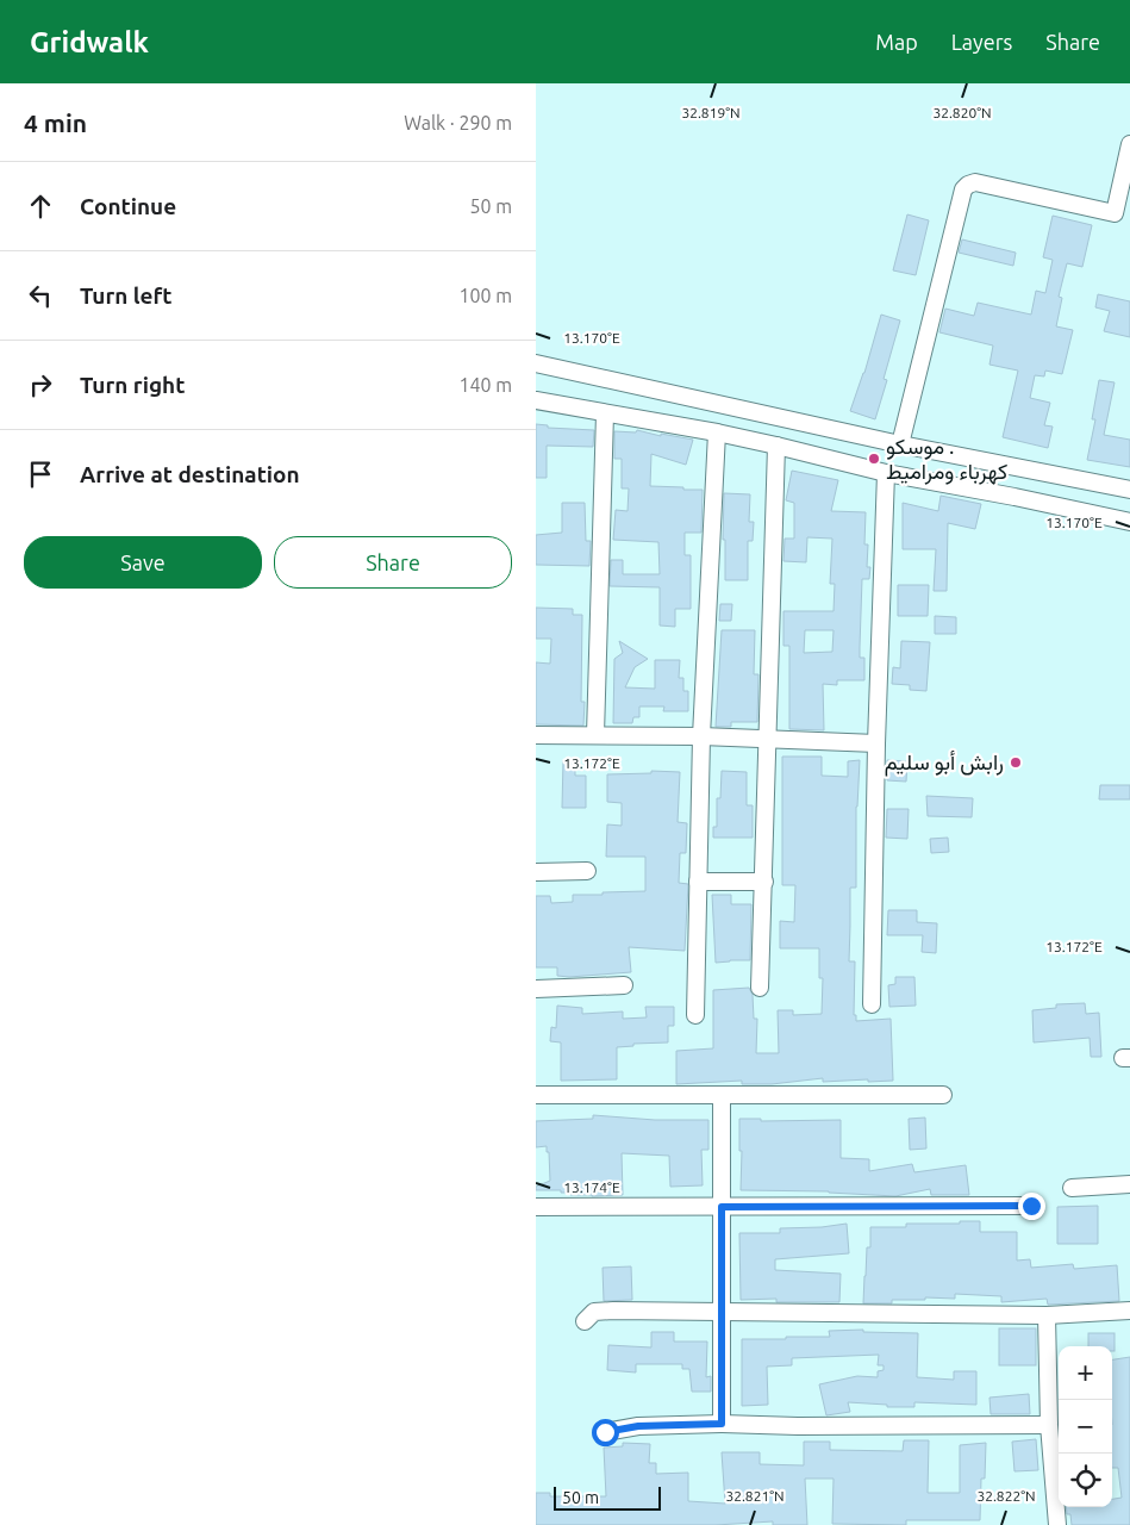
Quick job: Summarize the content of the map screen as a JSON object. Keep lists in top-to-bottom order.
{
  "places": ["موسكو . كهرباء ومراميط", "رابش أبو سليم"],
  "scale_bar": "50 m",
  "page": {
    "header": "Gridwalk",
    "nav": ["Map", "Layers", "Share"],
    "heading": ["4 min", "Walk · 290 m"],
    "list": [
      ["Continue", "50 m"],
      ["Turn left", "100 m"],
      ["Turn right", "140 m"],
      "Arrive at destination"
    ],
    "buttons": ["Save", "Share"],
    "map_buttons": ["+", "−"],
    "scale": "50 m"
  },
  "coordinates": [
    "32.819°N",
    "32.820°N",
    "13.170°E",
    "13.172°E",
    "13.174°E",
    "32.822°N",
    "32.821°N"
  ]
}
